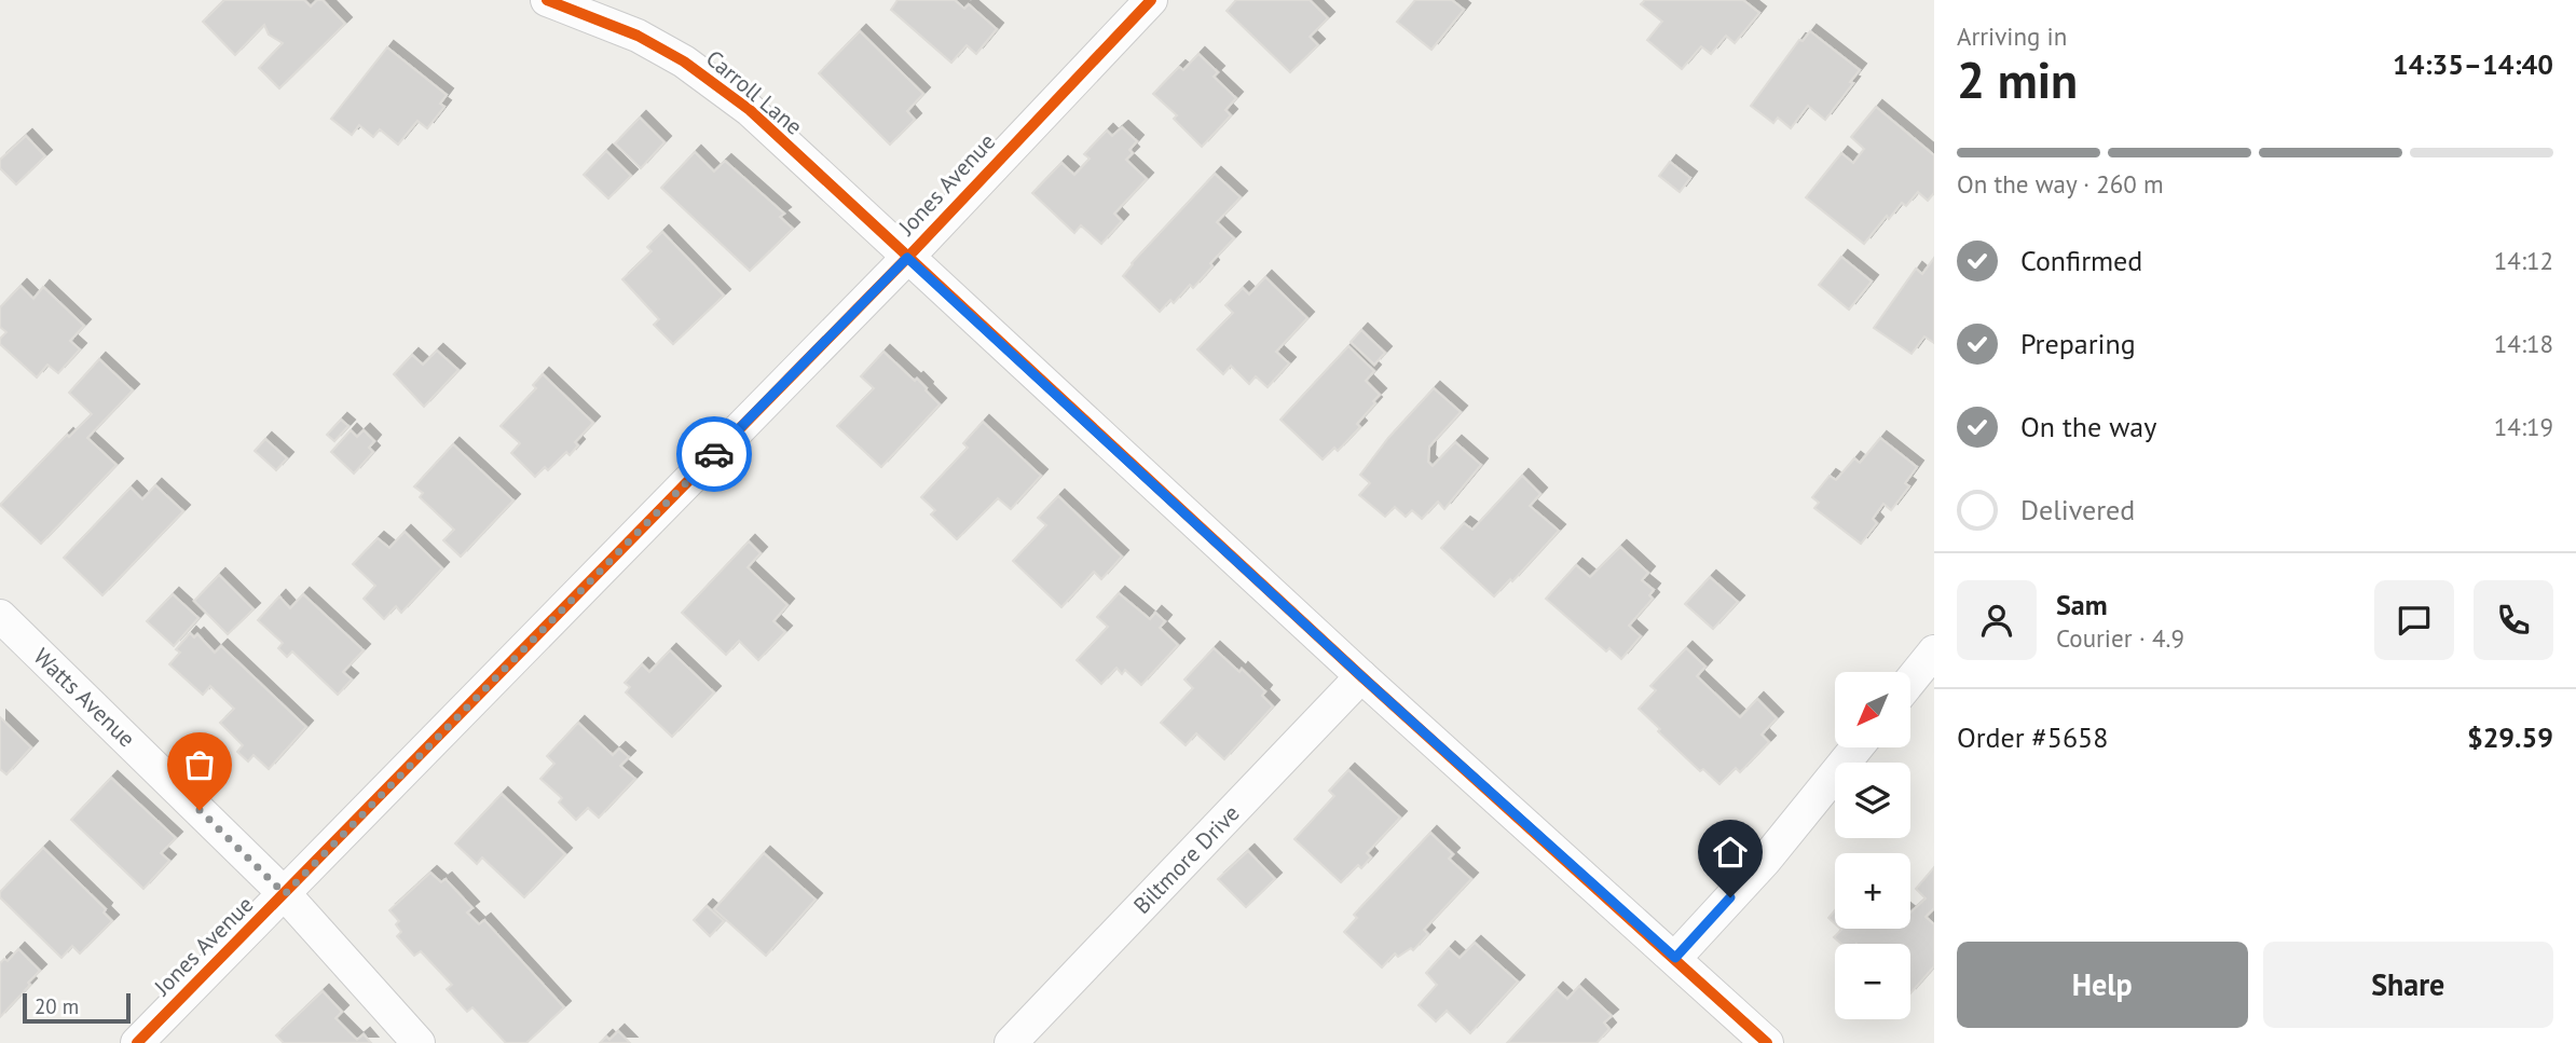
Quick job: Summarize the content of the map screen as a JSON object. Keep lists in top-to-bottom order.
{
  "streets": {
    "street": [
      "Carroll Lane",
      "Jones Avenue",
      "Watts Avenue",
      "Biltmore Drive"
    ]
  },
  "crossings": [
    ["Carroll Lane", "Jones Avenue"],
    ["Carroll Lane", "Biltmore Drive"],
    ["Jones Avenue", "Watts Avenue"]
  ],
  "scale_bar": "20 m",
  "north": "bottom left",
  "page": {
    "heading": ["2 min", "Arriving in", "14:35–14:40"],
    "panel": [
      "Sam",
      "Courier · 4.9",
      "Order #5658",
      "$29.59"
    ],
    "bar": "On the way · 260 m",
    "list": [
      ["Confirmed", "14:12"],
      ["Preparing", "14:18"],
      ["On the way", "14:19"],
      "Delivered"
    ],
    "map_buttons": ["+", "−"],
    "buttons": ["Help", "Share"],
    "scale": "20 m"
  }
}
